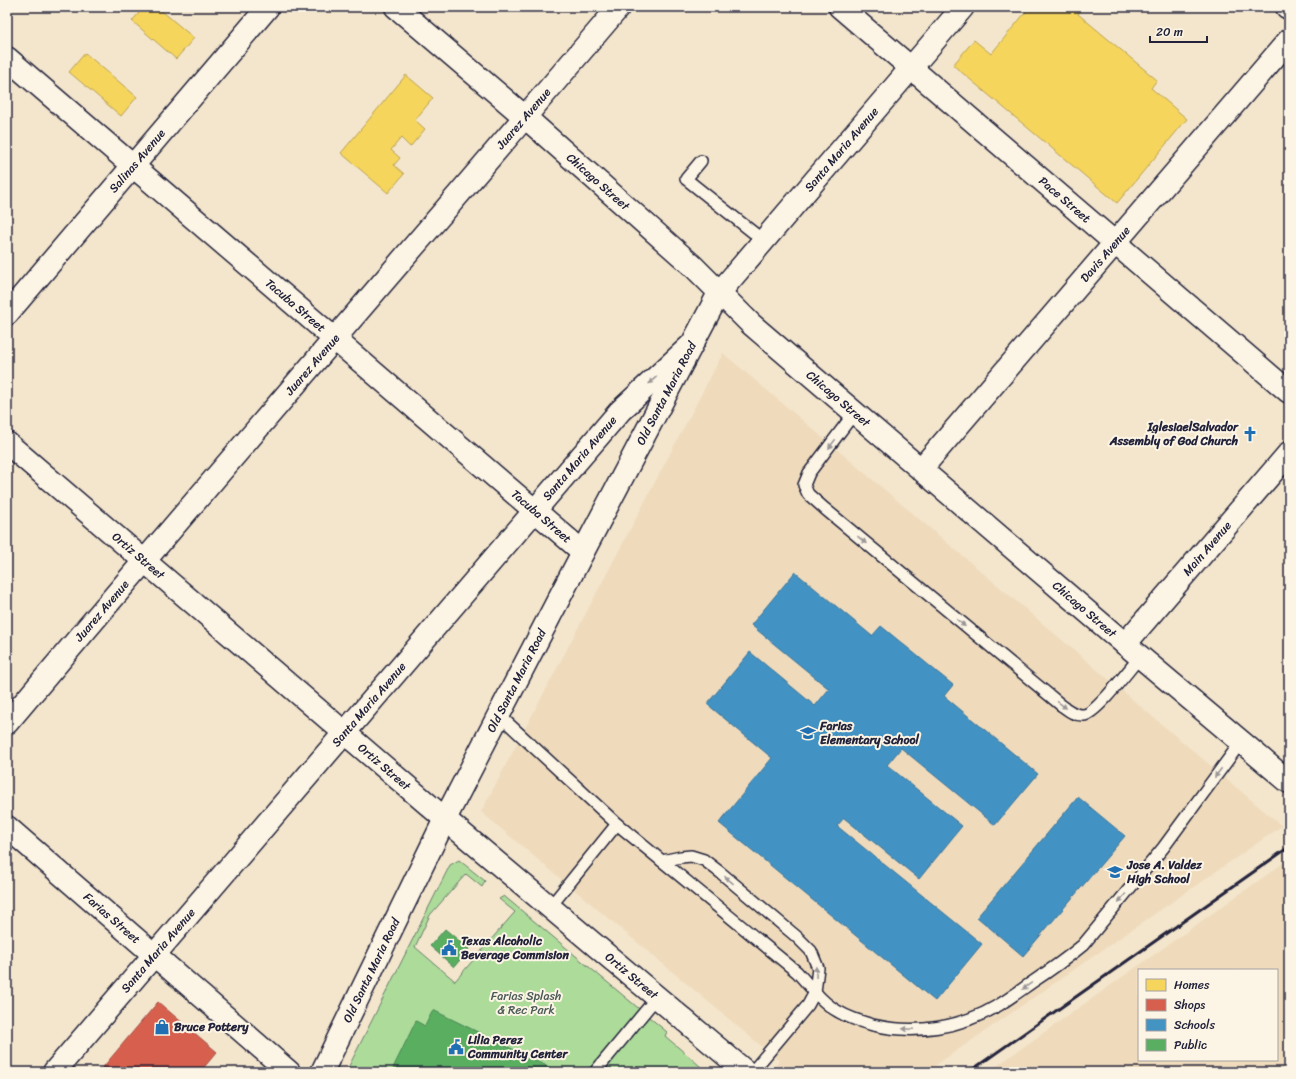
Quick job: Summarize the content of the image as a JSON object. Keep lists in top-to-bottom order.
{
  "streets": {
    "street": [
      "Juarez Avenue",
      "Santa Maria Avenue",
      "Salinas Avenue",
      "Chicago Street",
      "Pace Street",
      "Davis Avenue",
      "Tacuba Street",
      "Old Santa Maria Road",
      "Main Avenue",
      "Ortiz Street",
      "Farias Street"
    ]
  },
  "crossings": [
    ["Juarez Avenue", "Chicago Street"],
    ["Juarez Avenue", "Tacuba Street"],
    ["Juarez Avenue", "Ortiz Street"],
    ["Santa Maria Avenue", "Chicago Street"],
    ["Santa Maria Avenue", "Pace Street"],
    ["Santa Maria Avenue", "Tacuba Street"],
    ["Santa Maria Avenue", "Old Santa Maria Road"],
    ["Santa Maria Avenue", "Ortiz Street"],
    ["Santa Maria Avenue", "Farias Street"],
    ["Salinas Avenue", "Tacuba Street"],
    ["Chicago Street", "Davis Avenue"],
    ["Chicago Street", "Old Santa Maria Road"],
    ["Chicago Street", "Main Avenue"],
    ["Pace Street", "Davis Avenue"],
    ["Tacuba Street", "Old Santa Maria Road"],
    ["Old Santa Maria Road", "Ortiz Street"]
  ],
  "parks": ["Farias Splash & Rec Park"],
  "places": {
    "church": ["IglesiaelSalvador Assembly of God Church"],
    "school or university": ["Farias Elementary School", "Jose A. Valdez High School"],
    "public building": ["Texas Alcoholic Beverage Commision", "Lilia Perez Community Center"],
    "shop": ["Bruce Pottery"]
  },
  "legend": [
    "Homes",
    "Shops",
    "Schools",
    "Public"
  ],
  "scale_bar": "20 m"
}
